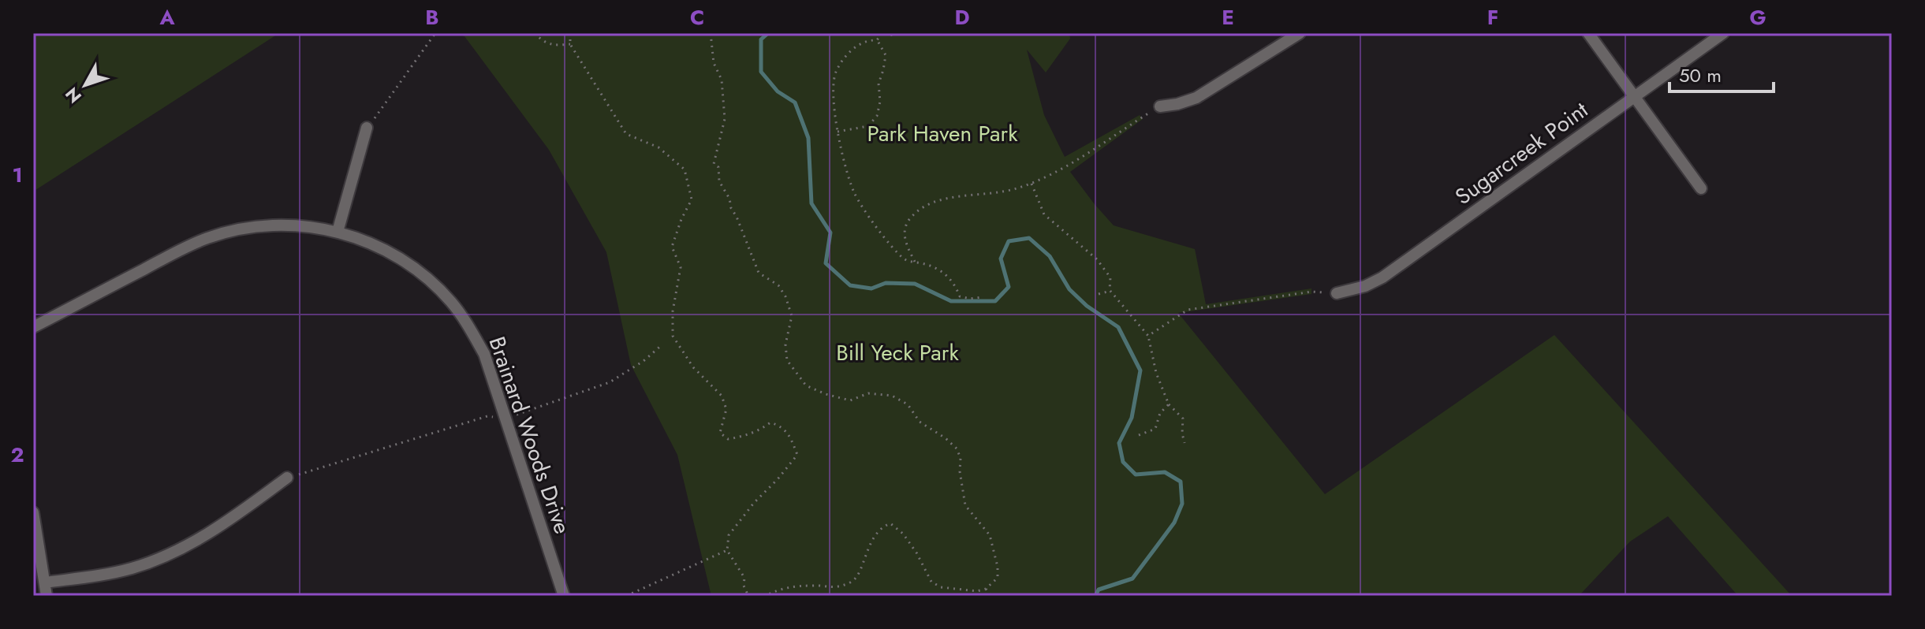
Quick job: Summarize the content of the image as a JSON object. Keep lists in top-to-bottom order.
{
  "streets": {
    "street": ["Sugarcreek Point", "Brainard Woods Drive"]
  },
  "parks": ["Park Haven Park", "Bill Yeck Park"],
  "scale_bar": "50 m",
  "north": "bottom left",
  "grid": {
    "columns": [
      "A",
      "B",
      "C",
      "D",
      "E",
      "F",
      "G"
    ],
    "rows": ["1", "2"]
  }
}
